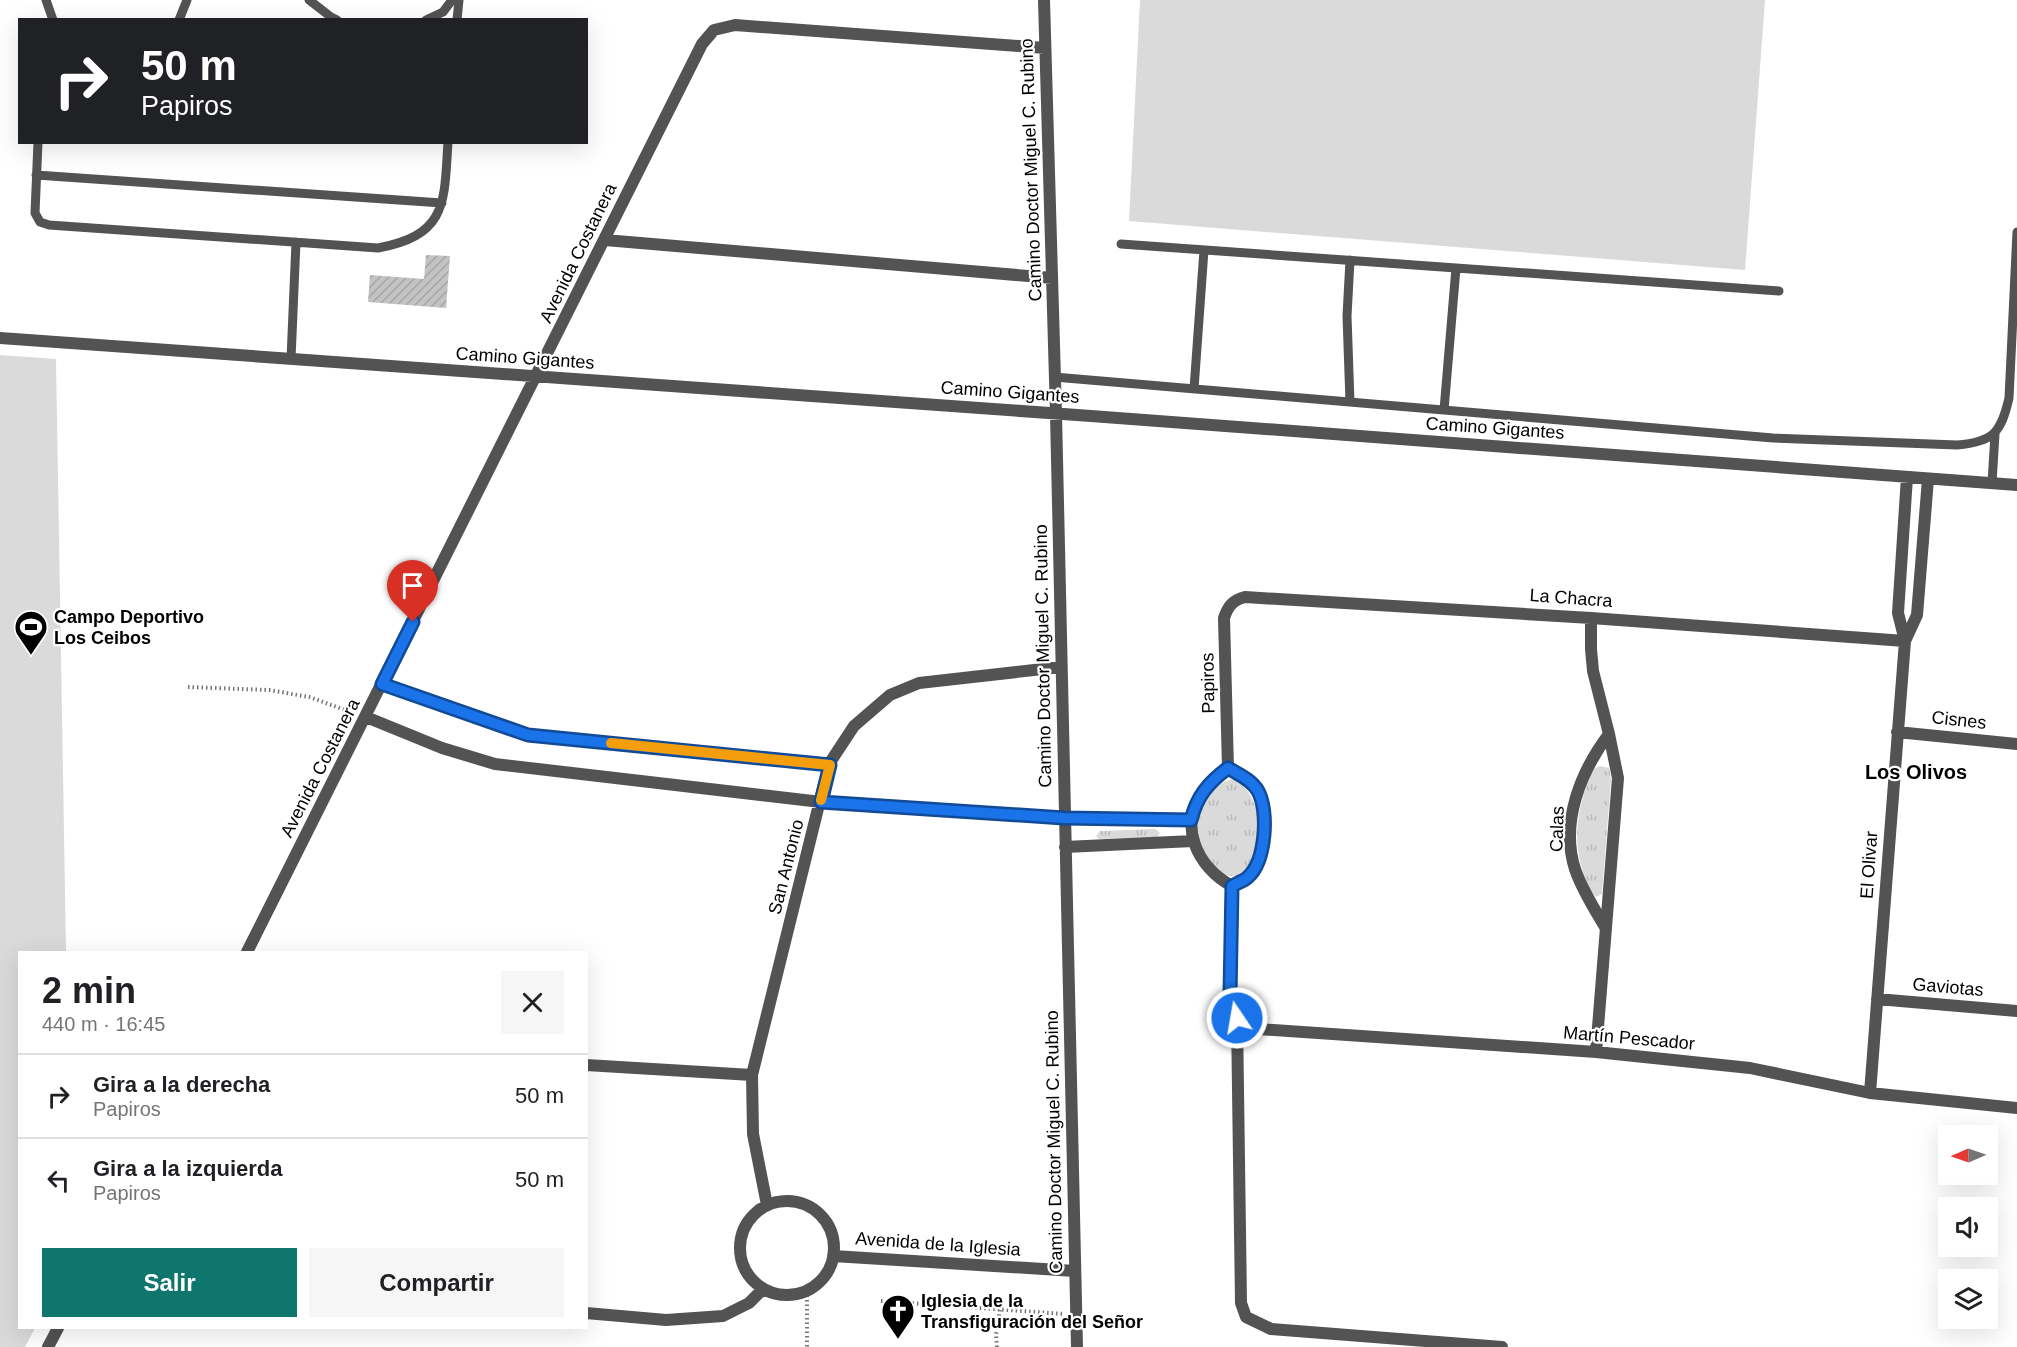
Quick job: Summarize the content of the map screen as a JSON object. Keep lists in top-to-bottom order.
{
  "streets": {
    "street": [
      "Camino Doctor Miguel C. Rubino",
      "Avenida Costanera",
      "Camino Gigantes",
      "La Chacra",
      "Papiros",
      "Cisnes",
      "Calas",
      "El Olivar",
      "San Antonio",
      "Gaviotas",
      "Martín Pescador",
      "Avenida de la Iglesia"
    ]
  },
  "crossings": [
    ["Camino Doctor Miguel C. Rubino", "Avenida Costanera"],
    ["Camino Doctor Miguel C. Rubino", "Camino Gigantes"],
    ["Camino Doctor Miguel C. Rubino", "San Antonio"],
    ["Camino Doctor Miguel C. Rubino", "Avenida de la Iglesia"],
    ["Avenida Costanera", "Camino Gigantes"],
    ["Camino Gigantes", "El Olivar"],
    ["La Chacra", "Papiros"],
    ["La Chacra", "El Olivar"],
    ["Cisnes", "El Olivar"],
    ["El Olivar", "Gaviotas"],
    ["El Olivar", "Martín Pescador"],
    ["San Antonio", "Avenida de la Iglesia"]
  ],
  "districts": ["Los Olivos"],
  "places": {
    "sports": ["Campo Deportivo Los Ceibos"],
    "church": ["Iglesia de la Transfiguración del Señor"]
  },
  "north": "left",
  "page": {
    "turn": ["50 m", "Papiros"],
    "heading": ["2 min", "440 m · 16:45"],
    "list": [
      {
        "name": "Gira a la derecha",
        "note": "Papiros",
        "value": "50 m"
      },
      {
        "name": "Gira a la izquierda",
        "note": "Papiros",
        "value": "50 m"
      }
    ],
    "buttons": ["Salir", "Compartir"]
  }
}
